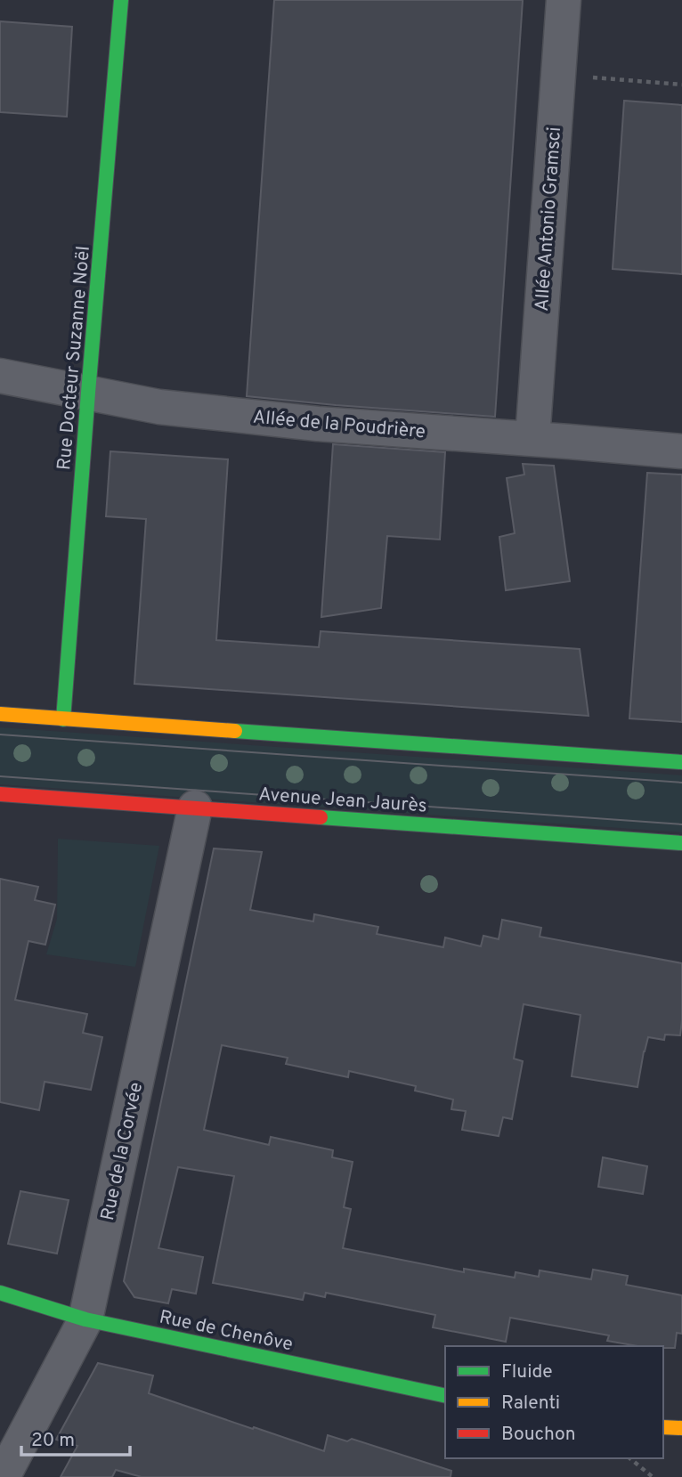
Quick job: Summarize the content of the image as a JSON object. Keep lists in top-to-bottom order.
{
  "streets": {
    "main road": ["Rue Docteur Suzanne Noël", "Avenue Jean Jaurès", "Rue de Chenôve"],
    "street": ["Allée Antonio Gramsci", "Allée de la Poudrière", "Rue de la Corvée"]
  },
  "crossings": [
    ["Allée Antonio Gramsci", "Allée de la Poudrière"],
    ["Rue Docteur Suzanne Noël", "Allée de la Poudrière"],
    ["Avenue Jean Jaurès", "Rue de la Corvée"],
    ["Rue de la Corvée", "Rue de Chenôve"]
  ],
  "legend": ["Fluide", "Ralenti", "Bouchon"],
  "scale_bar": "20 m"
}
